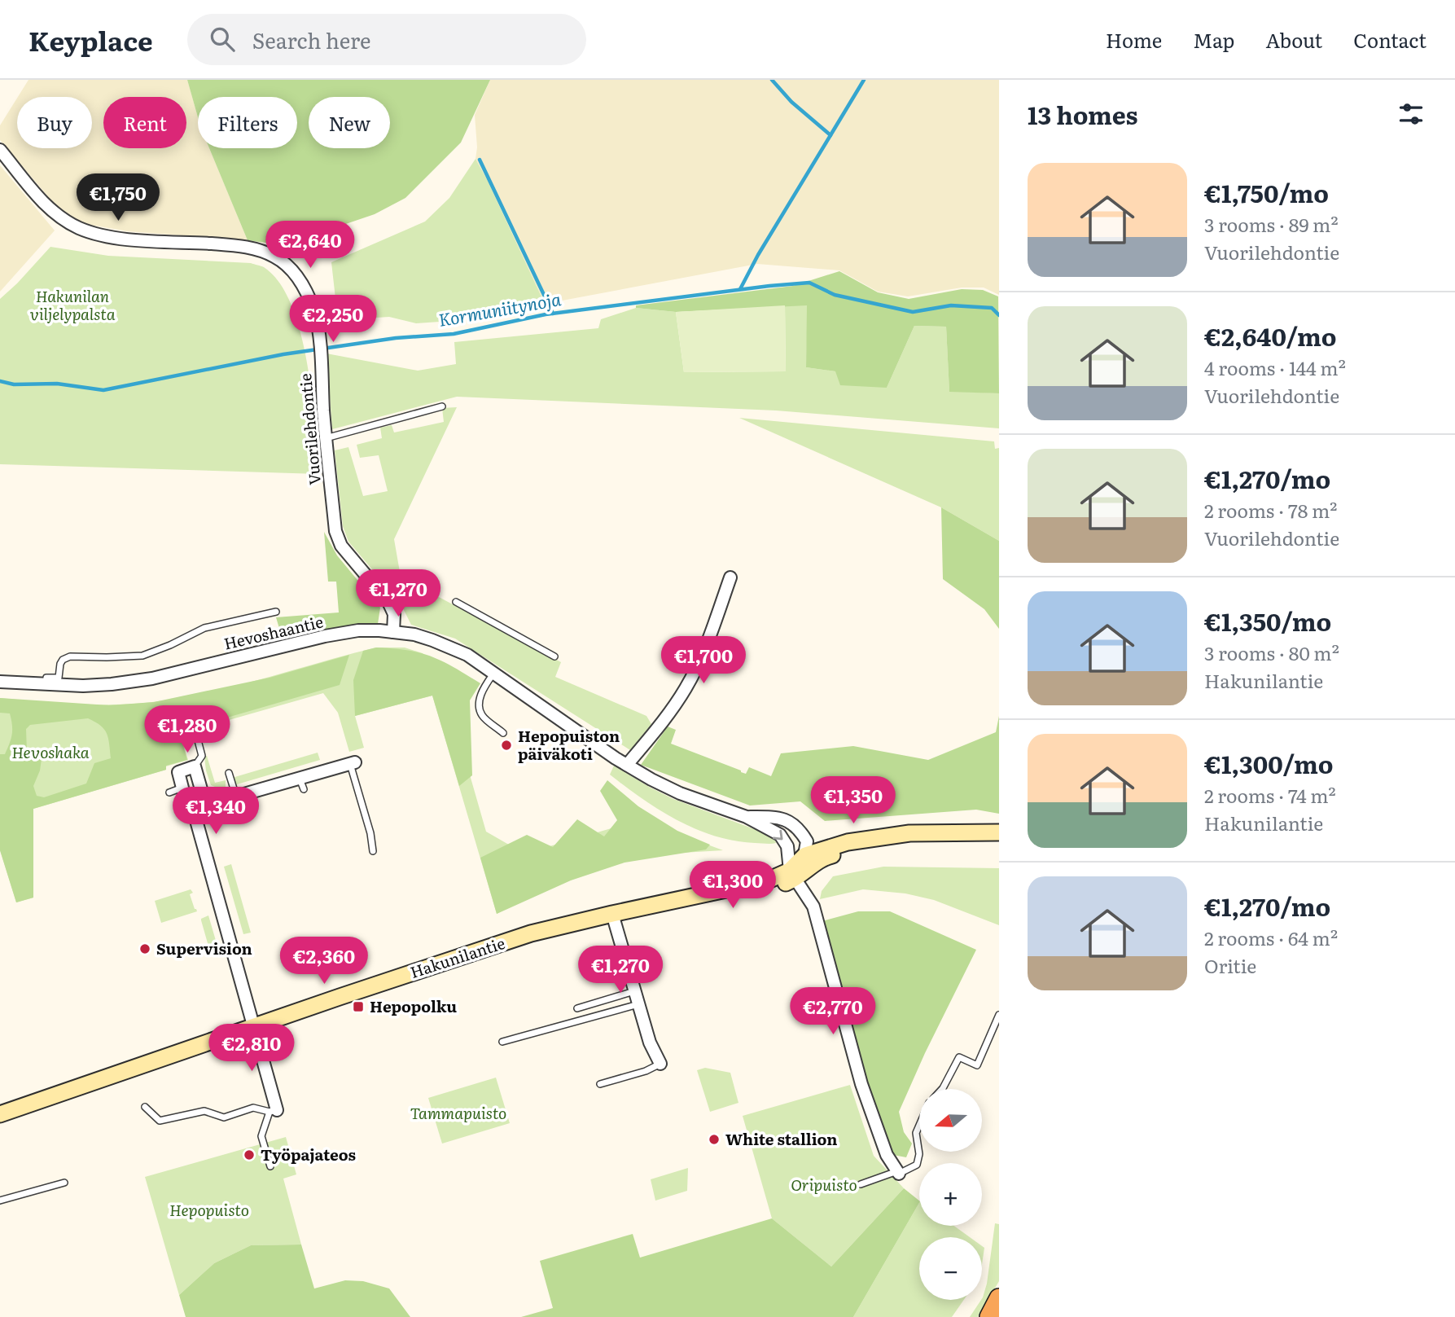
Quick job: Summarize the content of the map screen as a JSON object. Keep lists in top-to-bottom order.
{
  "streets": {
    "main road": ["Hakunilantie"],
    "street": ["Vuorilehdontie", "Hevoshaantie"]
  },
  "crossings": [
    ["Vuorilehdontie", "Hevoshaantie"],
    ["Hevoshaantie", "Hakunilantie"]
  ],
  "water": ["Kormuniitynoja"],
  "parks": [
    "Hakunilan viljelypalsta",
    "Hevoshaka",
    "Tammapuisto",
    "Oripuisto",
    "Hepopuisto"
  ],
  "places": {
    "other": [
      "Hepopuiston päiväkoti",
      "Supervision",
      "White stallion",
      "Työpajateos"
    ],
    "transit": ["Hepopolku"]
  },
  "north": "left",
  "page": {
    "header": "Keyplace",
    "search": "Search here",
    "nav": [
      "Home",
      "Map",
      "About",
      "Contact"
    ],
    "heading": "13 homes",
    "chip": [
      "Buy",
      "Rent",
      "Filters",
      "New"
    ],
    "list": [
      {
        "name": "€1,750/mo",
        "note": "3 rooms · 89 m² · Vuorilehdontie"
      },
      {
        "name": "€2,640/mo",
        "note": "4 rooms · 144 m² · Vuorilehdontie"
      },
      {
        "name": "€1,270/mo",
        "note": "2 rooms · 78 m² · Vuorilehdontie"
      },
      {
        "name": "€1,350/mo",
        "note": "3 rooms · 80 m² · Hakunilantie"
      },
      {
        "name": "€1,300/mo",
        "note": "2 rooms · 74 m² · Hakunilantie"
      },
      {
        "name": "€1,270/mo",
        "note": "2 rooms · 64 m² · Oritie"
      }
    ],
    "price": [
      "€1,750",
      "€2,640",
      "€2,250",
      "€1,270",
      "€1,700",
      "€1,280",
      "€1,350",
      "€1,340",
      "€1,300",
      "€2,360",
      "€1,270",
      "€2,770",
      "€2,810"
    ],
    "map_buttons": ["+", "−"]
  }
}
